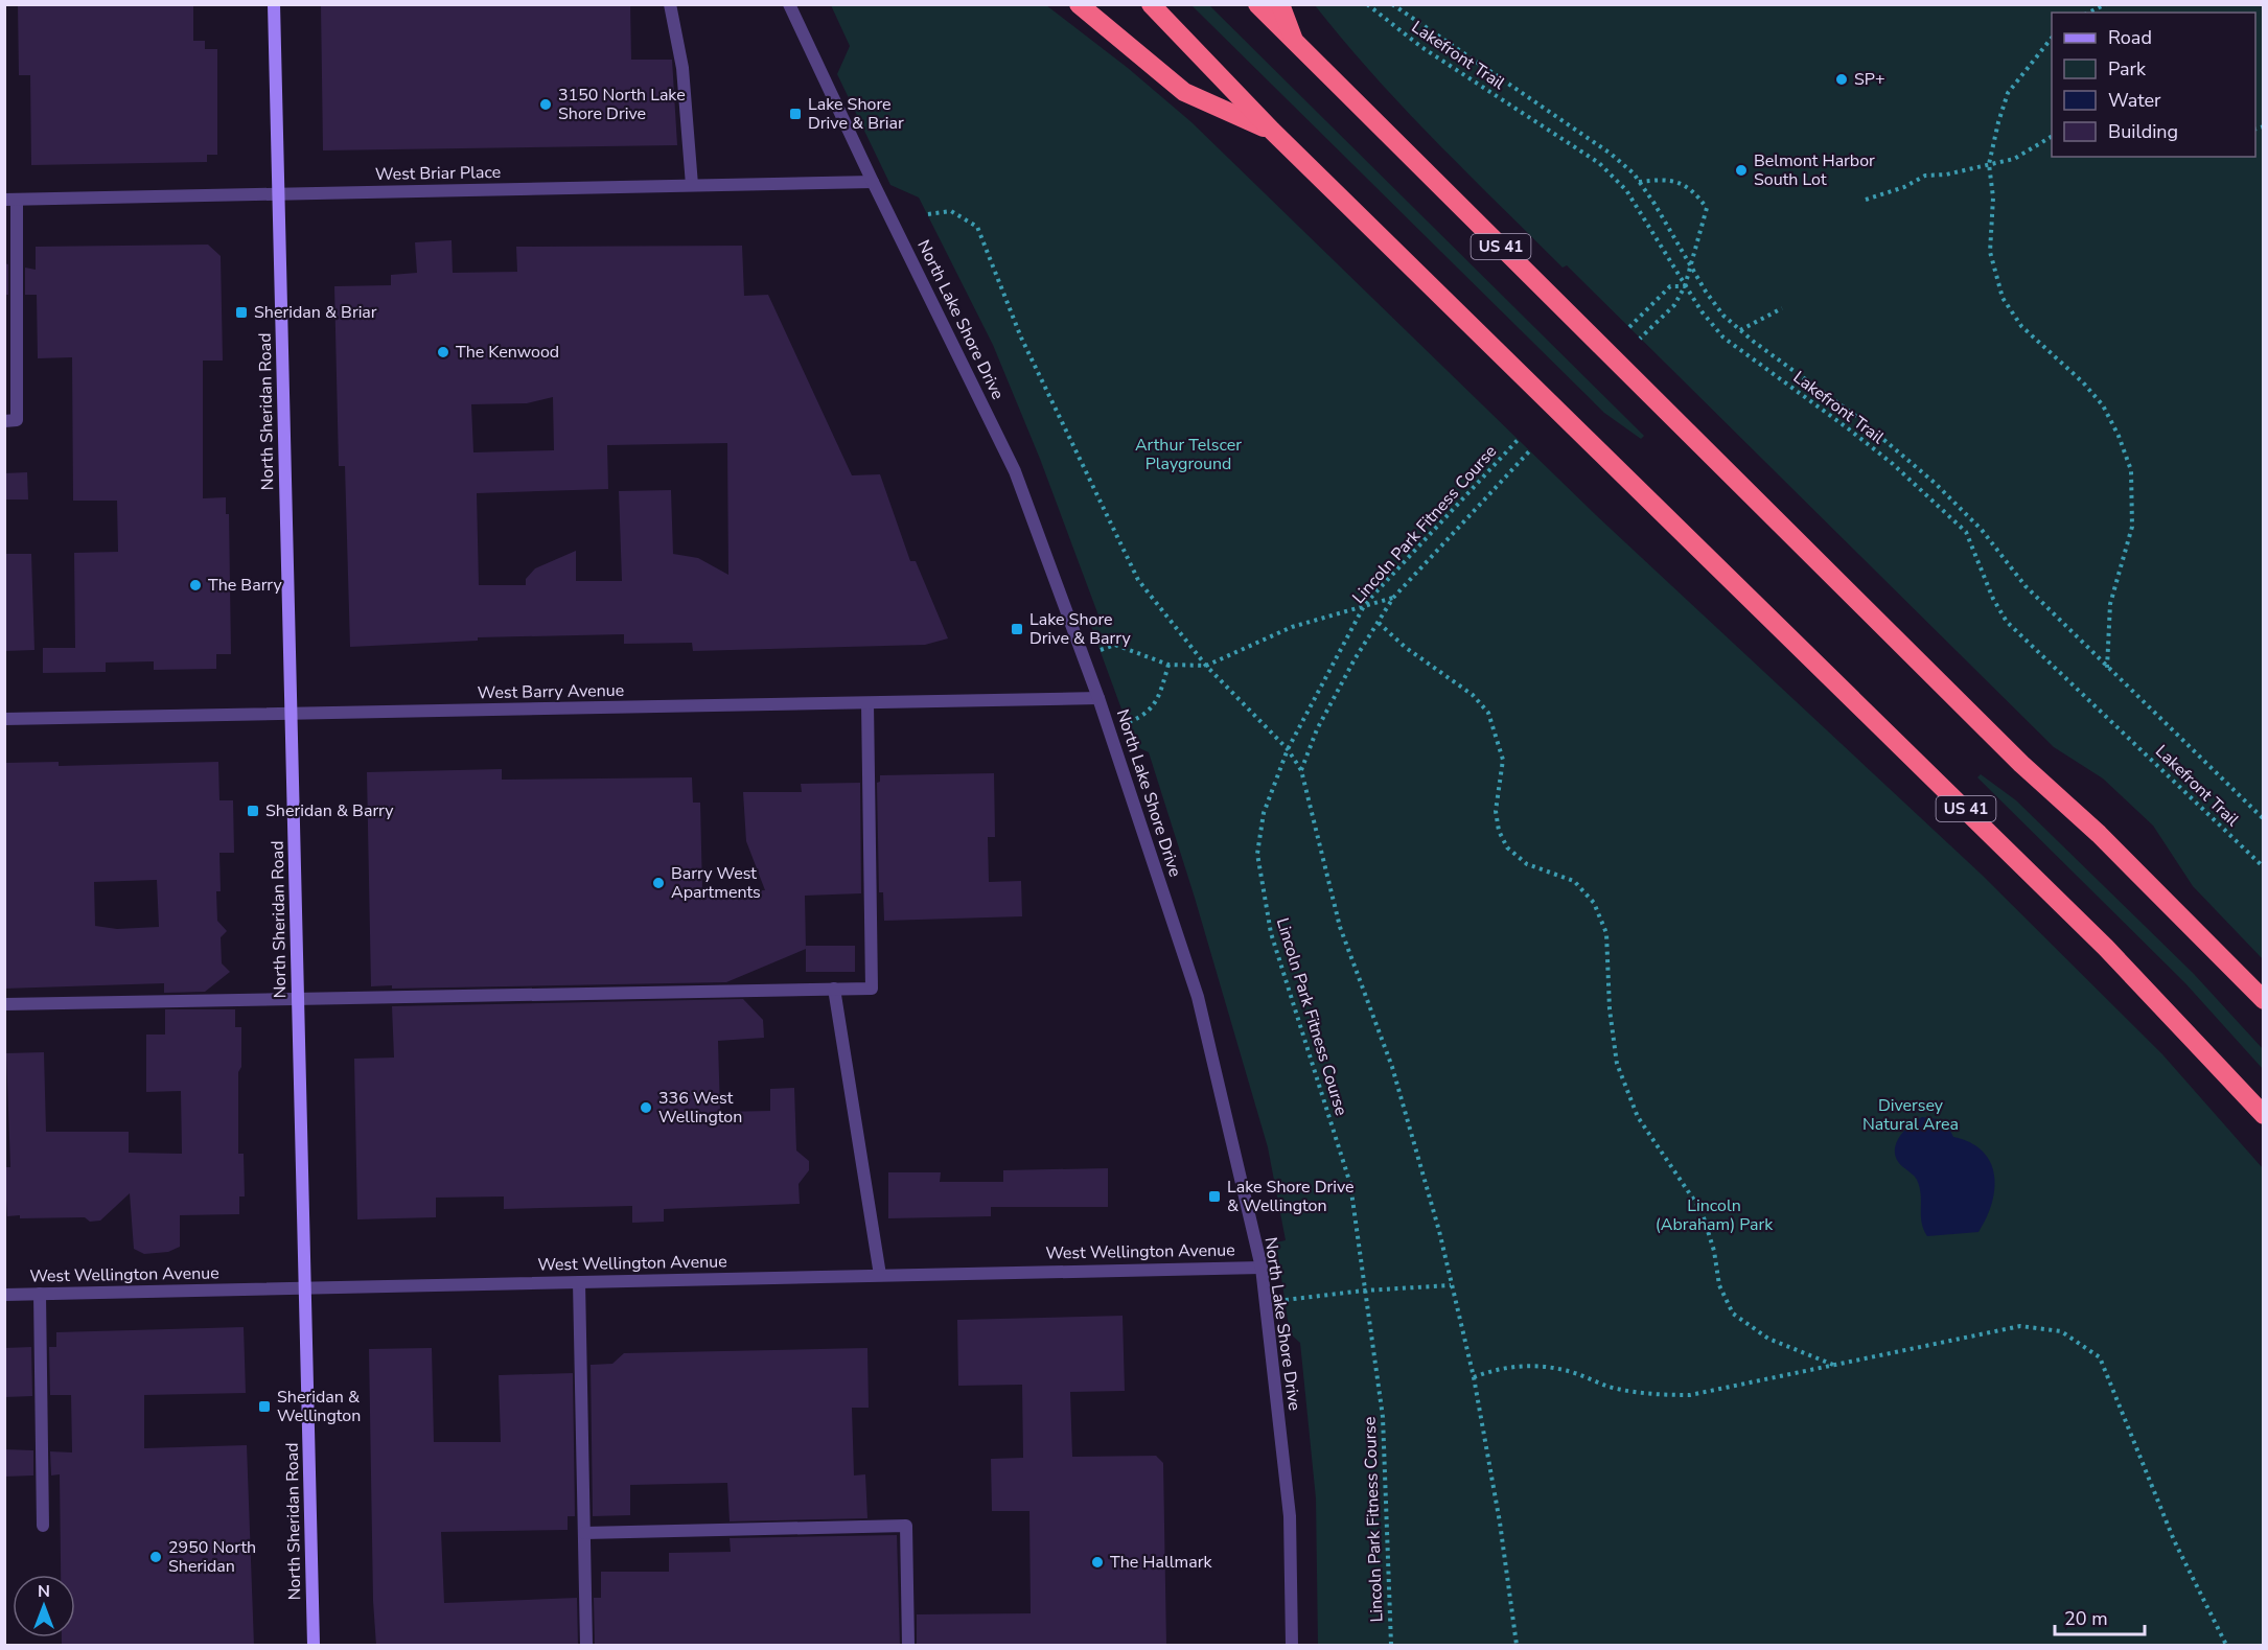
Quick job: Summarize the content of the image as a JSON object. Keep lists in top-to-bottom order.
{
  "streets": {
    "highway": ["US 41"],
    "main road": ["North Sheridan Road"],
    "street": [
      "West Briar Place",
      "North Lake Shore Drive",
      "West Barry Avenue",
      "West Wellington Avenue"
    ],
    "path": ["Lakefront Trail", "Lincoln Park Fitness Course"]
  },
  "crossings": [
    ["West Briar Place", "North Lake Shore Drive"],
    ["West Briar Place", "North Sheridan Road"],
    ["North Lake Shore Drive", "West Barry Avenue"],
    ["North Lake Shore Drive", "West Wellington Avenue"],
    ["North Sheridan Road", "West Barry Avenue"],
    ["North Sheridan Road", "West Wellington Avenue"]
  ],
  "parks": ["Arthur Telscer Playground", "Diversey Natural Area", "Lincoln (Abraham) Park"],
  "places": {
    "other": [
      "SP+",
      "3150 North Lake Shore Drive",
      "Belmont Harbor South Lot",
      "The Kenwood",
      "The Barry",
      "Barry West Apartments",
      "336 West Wellington",
      "2950 North Sheridan",
      "The Hallmark"
    ],
    "transit": [
      "Lake Shore Drive & Briar",
      "Sheridan & Briar",
      "Lake Shore Drive & Barry",
      "Sheridan & Barry",
      "Lake Shore Drive & Wellington",
      "Sheridan & Wellington"
    ]
  },
  "legend": [
    "Road",
    "Park",
    "Water",
    "Building"
  ],
  "scale_bar": "20 m",
  "north": "top"
}
